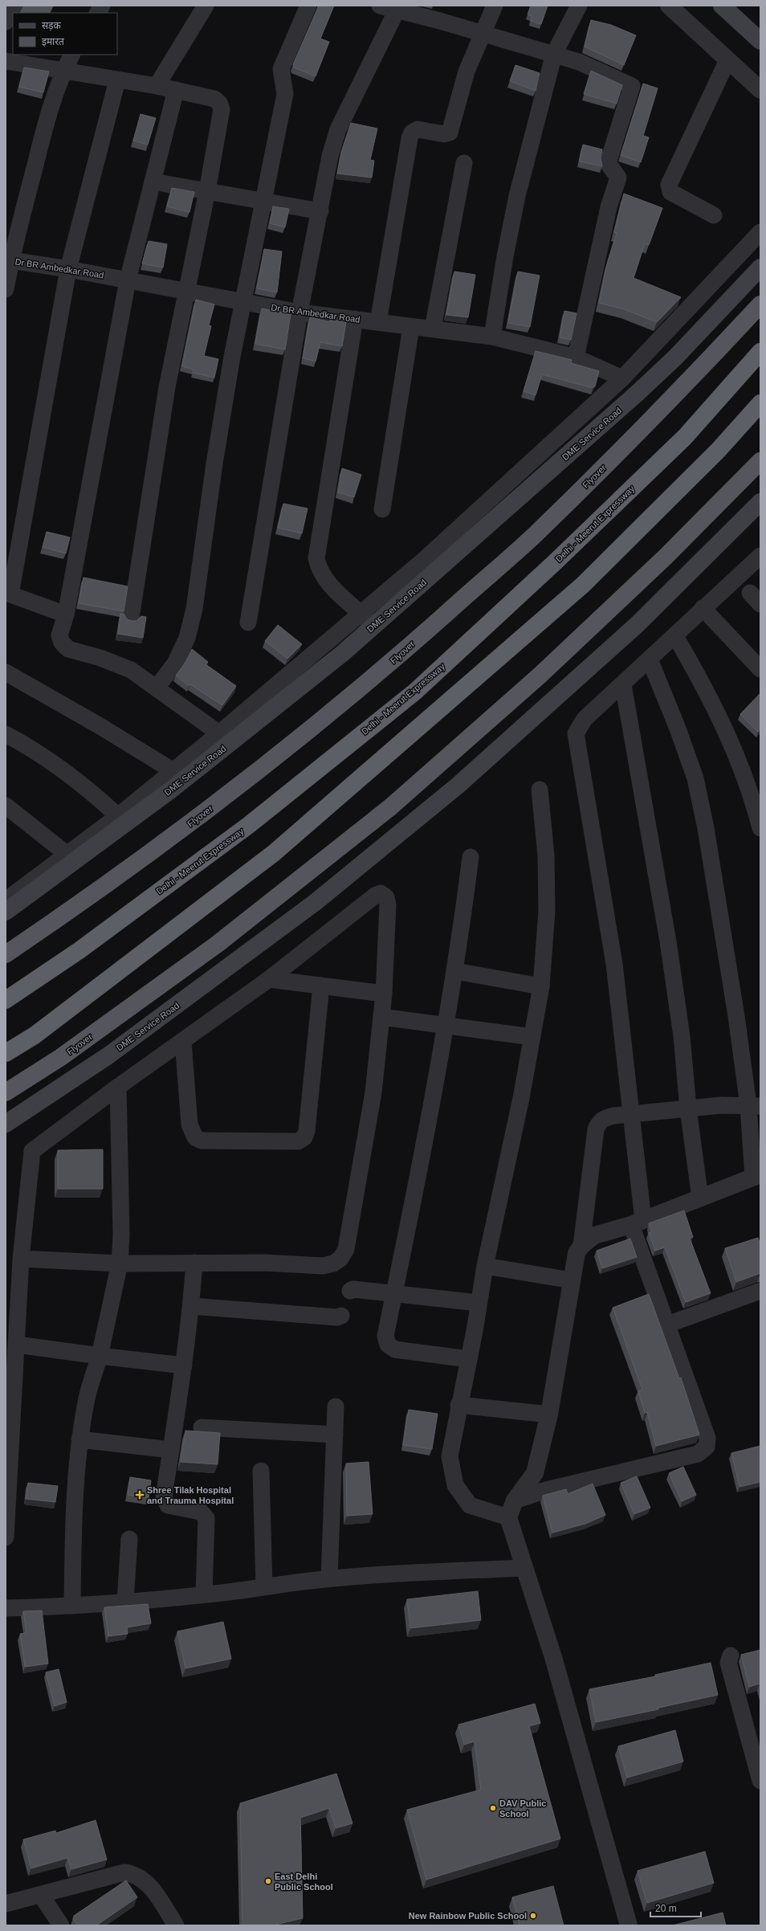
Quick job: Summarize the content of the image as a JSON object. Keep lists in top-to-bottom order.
{
  "streets": {
    "highway": ["Flyover", "Delhi - Meerut Expressway"],
    "main road": ["DME Service Road"],
    "street": ["Dr BR Ambedkar Road"]
  },
  "places": {
    "health": ["Shree Tilak Hospital and Trauma Hospital"],
    "other": ["DAV Public School", "East Delhi Public School", "New Rainbow Public School"]
  },
  "legend": ["सड़क", "इमारत"],
  "scale_bar": "20 m"
}
